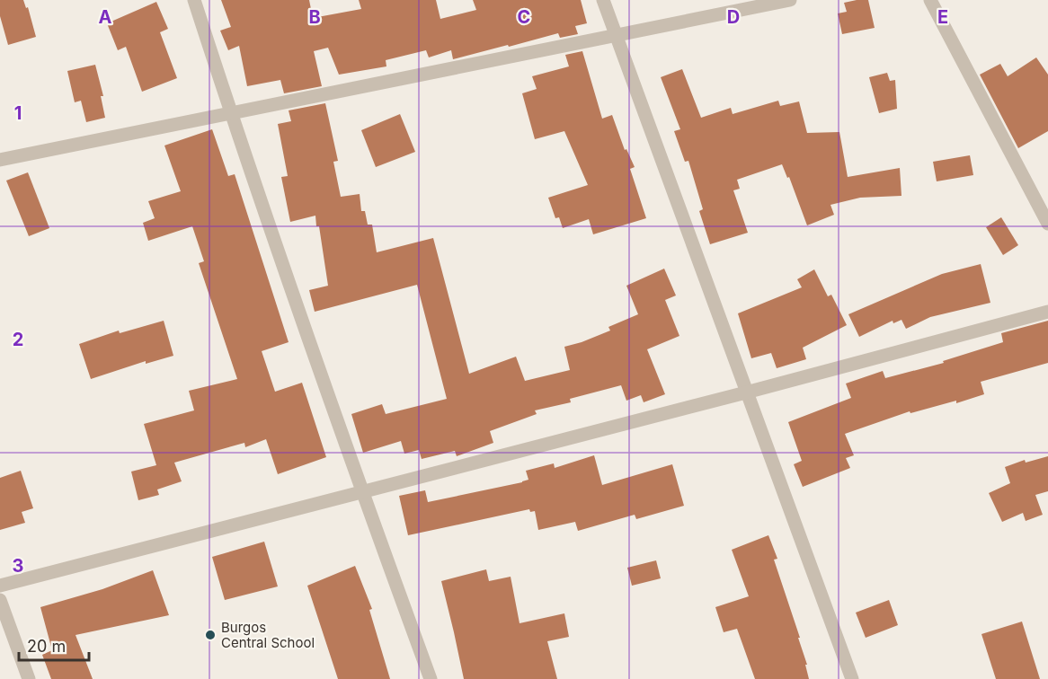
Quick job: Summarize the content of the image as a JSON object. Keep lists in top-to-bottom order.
{
  "places": ["Burgos Central School"],
  "scale_bar": "20 m",
  "grid": {
    "columns": [
      "A",
      "B",
      "C",
      "D",
      "E"
    ],
    "rows": ["1", "2", "3"]
  }
}
